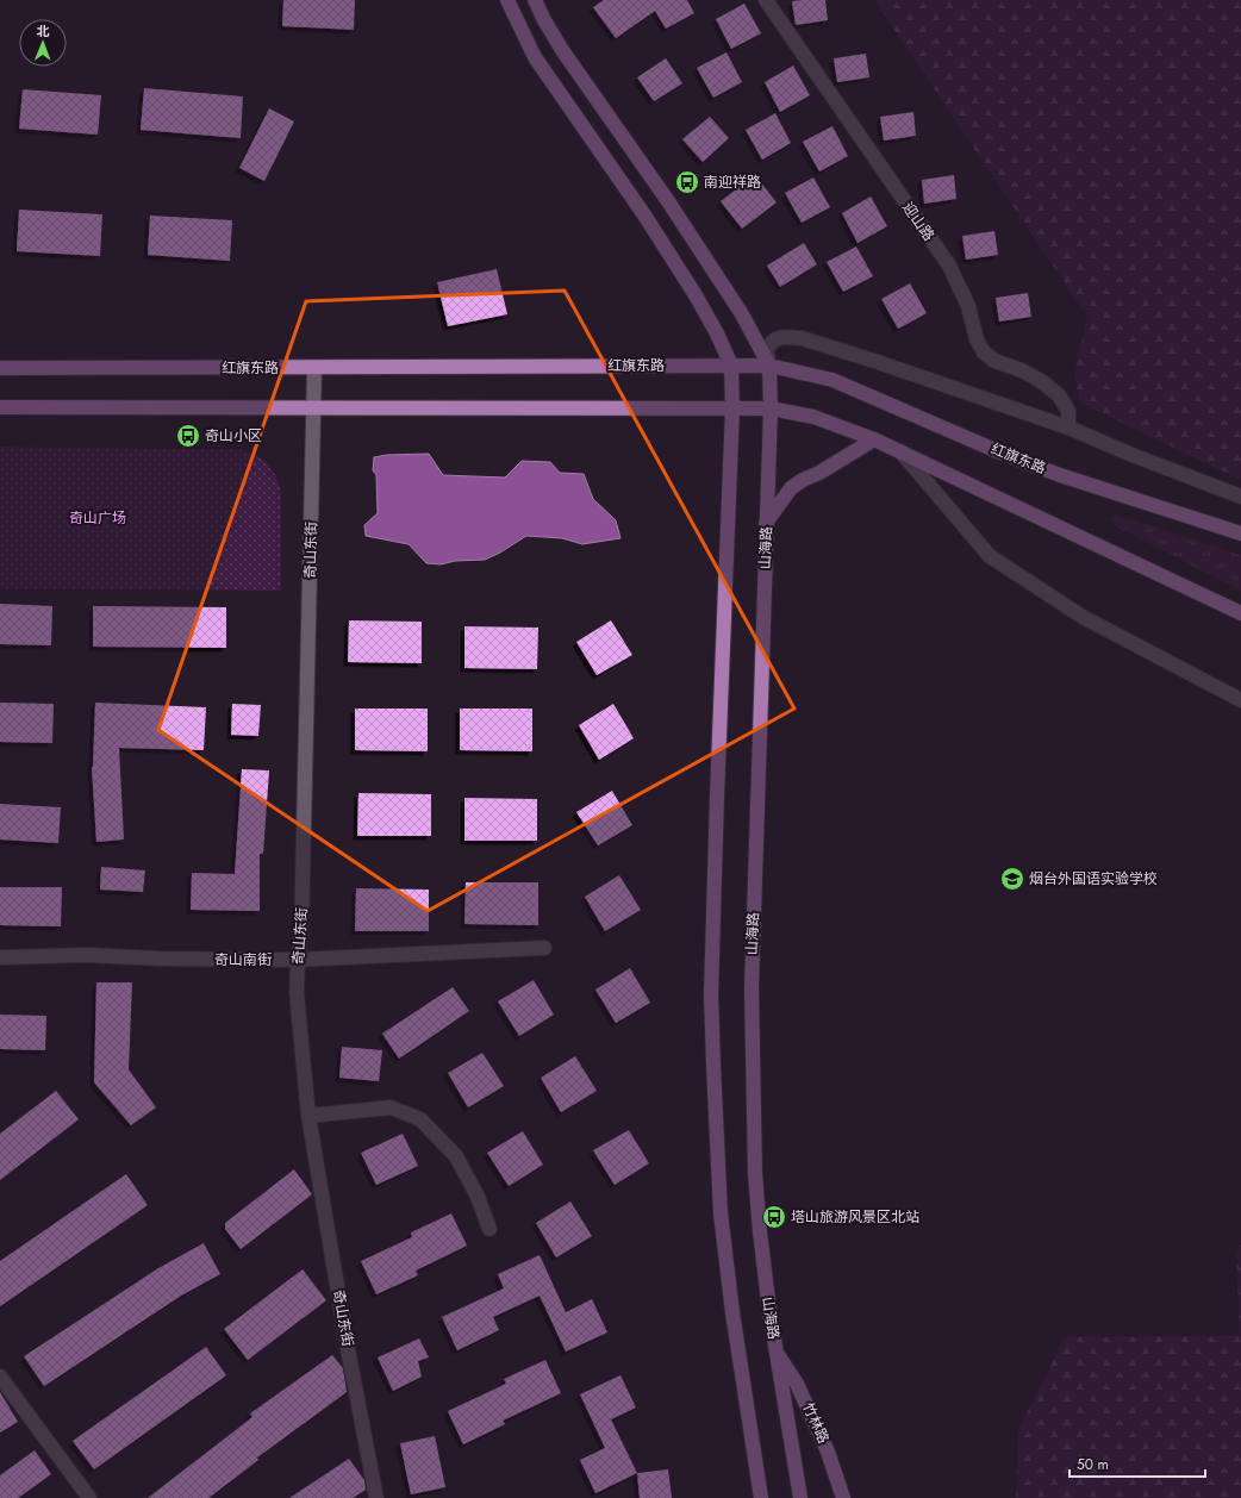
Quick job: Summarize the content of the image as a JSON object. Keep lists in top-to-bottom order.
{
  "streets": {
    "main road": ["红旗东路", "山海路", "竹林路"],
    "street": ["迎山路", "奇山东街", "奇山南街"]
  },
  "crossings": [
    ["红旗东路", "山海路"],
    ["红旗东路", "奇山东街"],
    ["山海路", "竹林路"],
    ["奇山东街", "奇山南街"]
  ],
  "parks": ["奇山广场"],
  "places": {
    "bus stop": ["南迎祥路", "奇山小区", "塔山旅游风景区北站"],
    "school or university": ["烟台外国语实验学校"]
  },
  "scale_bar": "50 m",
  "north": "top"
}
